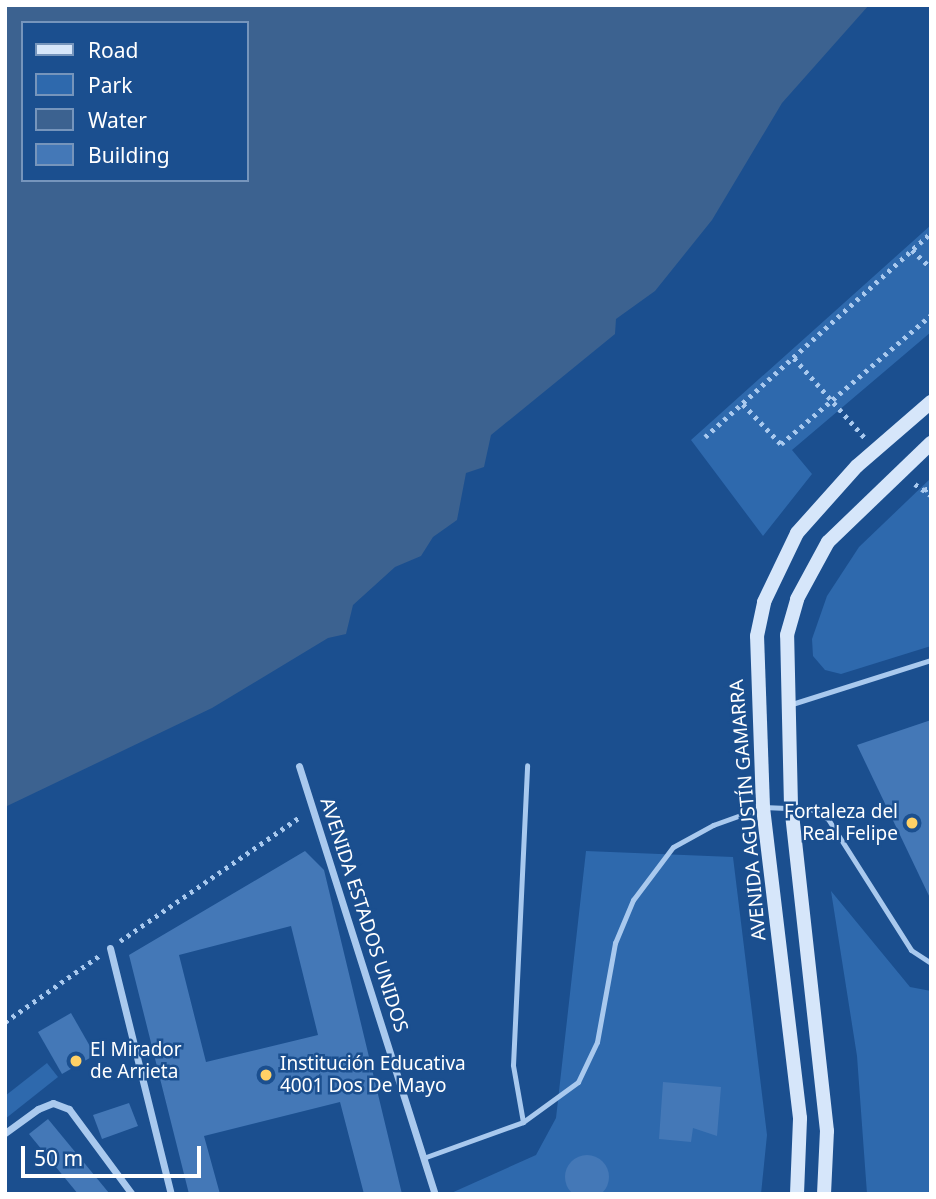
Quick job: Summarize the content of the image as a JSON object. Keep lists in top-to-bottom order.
{
  "streets": {
    "main road": ["AVENIDA AGUSTÍN GAMARRA"],
    "street": ["AVENIDA ESTADOS UNIDOS"]
  },
  "places": ["Fortaleza del Real Felipe", "El Mirador de Arrieta", "Institución Educativa 4001 Dos De Mayo"],
  "legend": [
    "Road",
    "Park",
    "Water",
    "Building"
  ],
  "scale_bar": "50 m"
}
